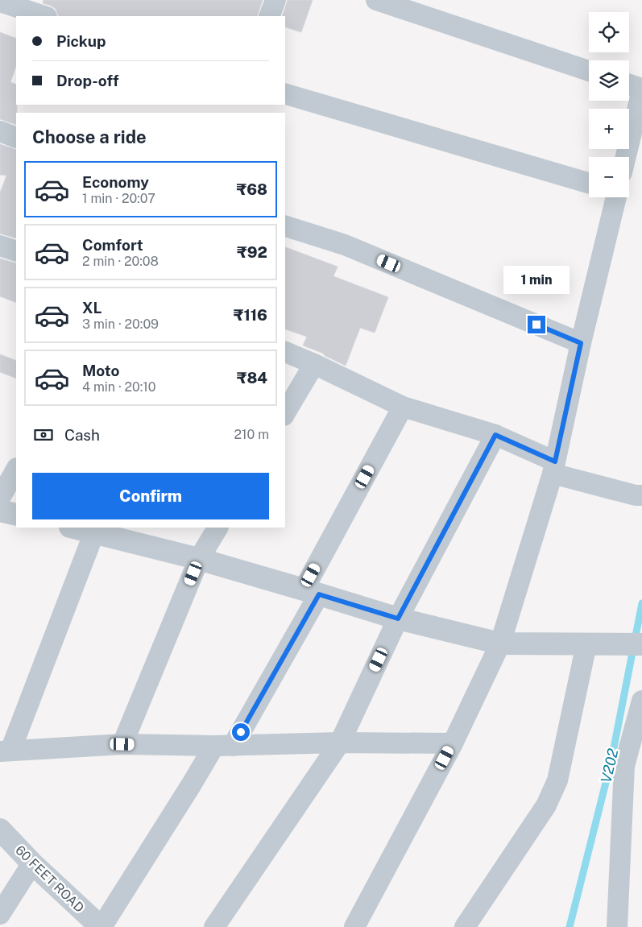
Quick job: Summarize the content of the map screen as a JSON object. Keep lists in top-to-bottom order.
{
  "streets": {
    "street": ["60 FEET ROAD"]
  },
  "water": ["V202"],
  "page": {
    "map_buttons": ["+", "−"],
    "banner": ["Pickup", "Drop-off"],
    "heading": "Choose a ride",
    "list": [
      {
        "name": "Economy",
        "note": "1 min · 20:07",
        "value": "₹68"
      },
      {
        "name": "Comfort",
        "note": "2 min · 20:08",
        "value": "₹92"
      },
      {
        "name": "XL",
        "note": "3 min · 20:09",
        "value": "₹116"
      },
      {
        "name": "Moto",
        "note": "4 min · 20:10",
        "value": "₹84"
      }
    ],
    "bubble": "1 min",
    "pay": ["Cash", "210 m"],
    "buttons": "Confirm"
  }
}
